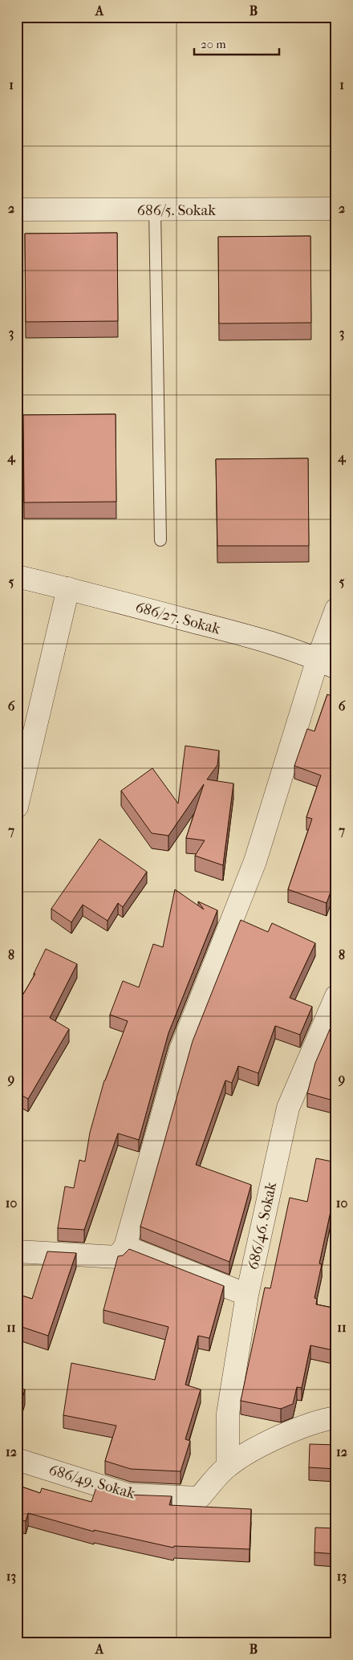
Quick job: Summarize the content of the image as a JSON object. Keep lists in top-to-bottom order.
{
  "streets": {
    "street": [
      "686/5. Sokak",
      "686/27. Sokak",
      "686/46. Sokak",
      "686/49. Sokak"
    ]
  },
  "crossings": [
    ["686/46. Sokak", "686/49. Sokak"]
  ],
  "scale_bar": "20 m",
  "grid": {
    "columns": ["A", "B"],
    "rows": [
      "1",
      "2",
      "3",
      "4",
      "5",
      "6",
      "7",
      "8",
      "9",
      "10",
      "11",
      "12",
      "13"
    ]
  }
}
